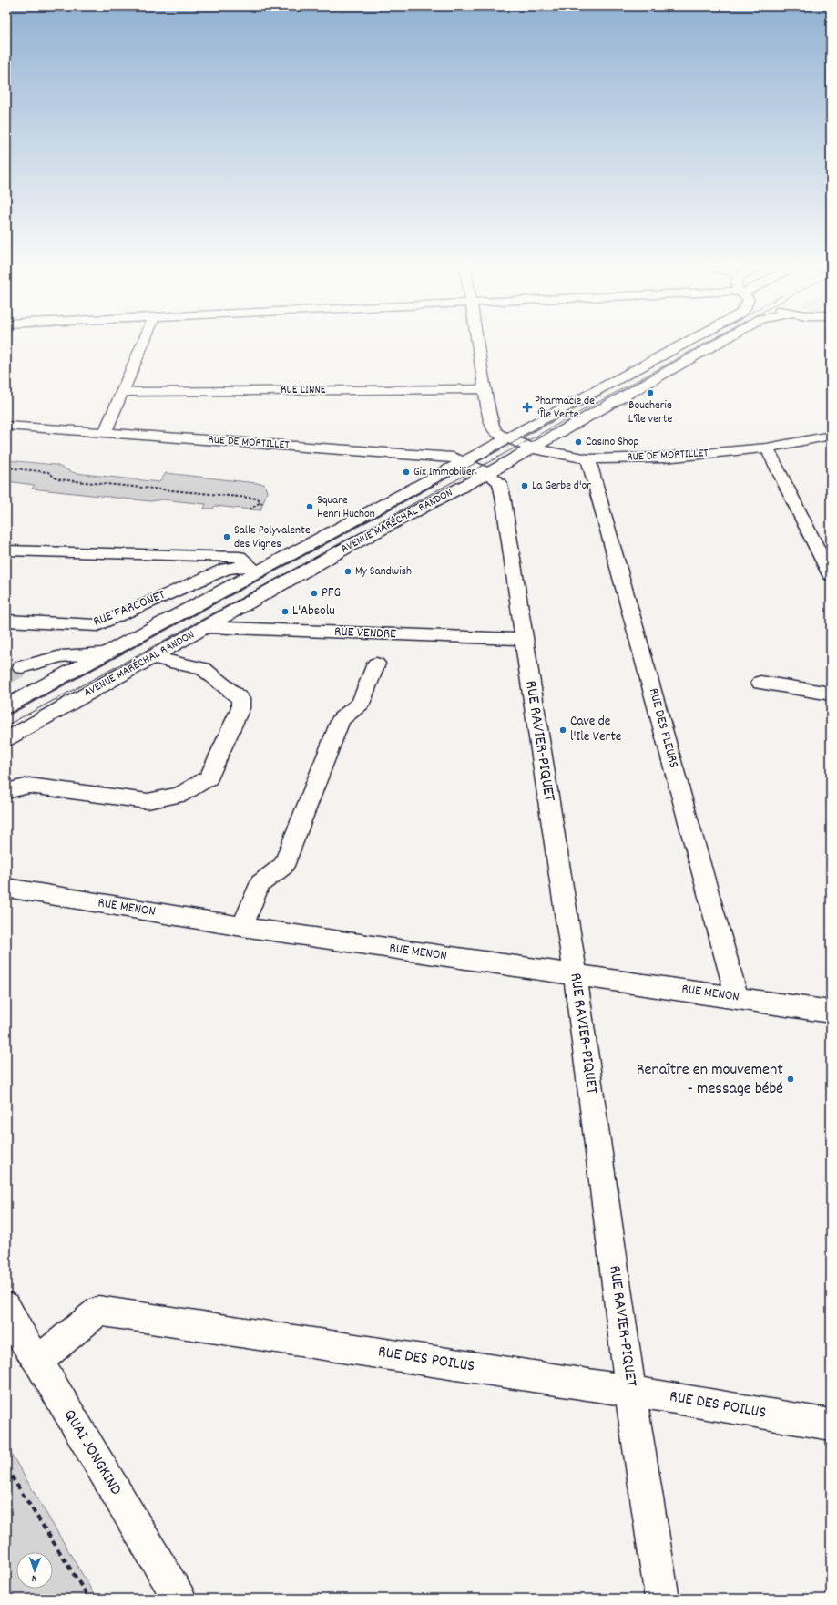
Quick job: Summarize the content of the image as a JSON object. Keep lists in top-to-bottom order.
{
  "streets": {
    "street": [
      "RUE LINNE",
      "RUE DE MORTILLET",
      "AVENUE MARÉCHAL RANDON",
      "RUE FARCONET",
      "RUE VENDRE",
      "RUE DES FLEURS",
      "RUE RAVIER-PIQUET",
      "RUE MENON",
      "RUE DES POILUS",
      "QUAI JONGKIND"
    ]
  },
  "crossings": [
    ["RUE LINNE", "RUE DE MORTILLET"],
    ["RUE DE MORTILLET", "AVENUE MARÉCHAL RANDON"],
    ["RUE DE MORTILLET", "RUE DES FLEURS"],
    ["RUE DE MORTILLET", "RUE RAVIER-PIQUET"],
    ["AVENUE MARÉCHAL RANDON", "RUE FARCONET"],
    ["AVENUE MARÉCHAL RANDON", "RUE VENDRE"],
    ["AVENUE MARÉCHAL RANDON", "RUE RAVIER-PIQUET"],
    ["RUE VENDRE", "RUE RAVIER-PIQUET"],
    ["RUE DES FLEURS", "RUE MENON"],
    ["RUE RAVIER-PIQUET", "RUE MENON"],
    ["RUE RAVIER-PIQUET", "RUE DES POILUS"],
    ["RUE DES POILUS", "QUAI JONGKIND"]
  ],
  "places": {
    "other": [
      "Boucherie L'île verte",
      "Casino Shop",
      "Gix Immobilier",
      "La Gerbe d'or",
      "Square Henri Huchon",
      "Salle Polyvalente des Vignes",
      "My Sandwish",
      "PFG",
      "L'Absolu",
      "Cave de l'Ile Verte",
      "Renaître en mouvement - message bébé"
    ],
    "health": ["Pharmacie de l'Île Verte"]
  },
  "north": "bottom"
}
